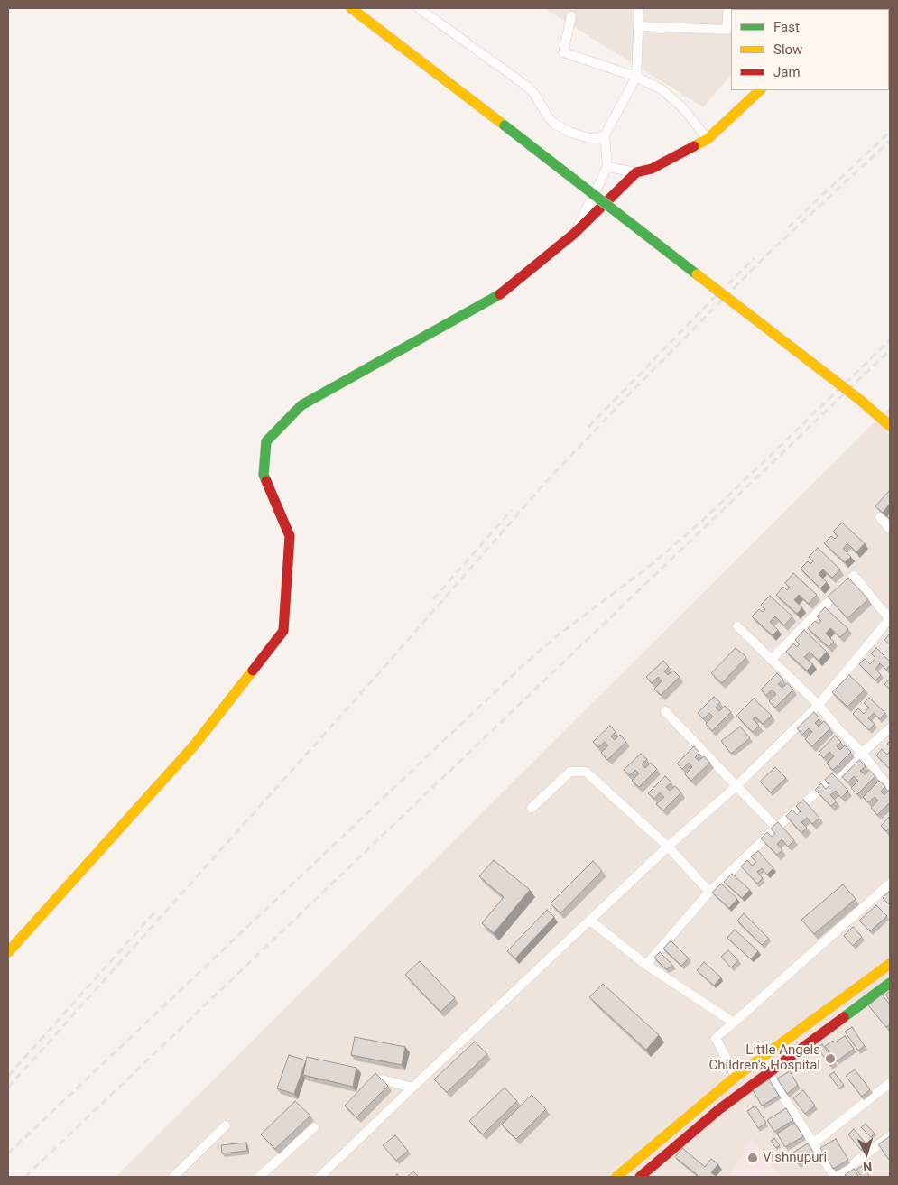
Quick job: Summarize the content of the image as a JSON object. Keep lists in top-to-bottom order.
{
  "places": ["Little Angels Children's Hospital", "Vishnupuri"],
  "legend": ["Fast", "Slow", "Jam"],
  "north": "bottom"
}
